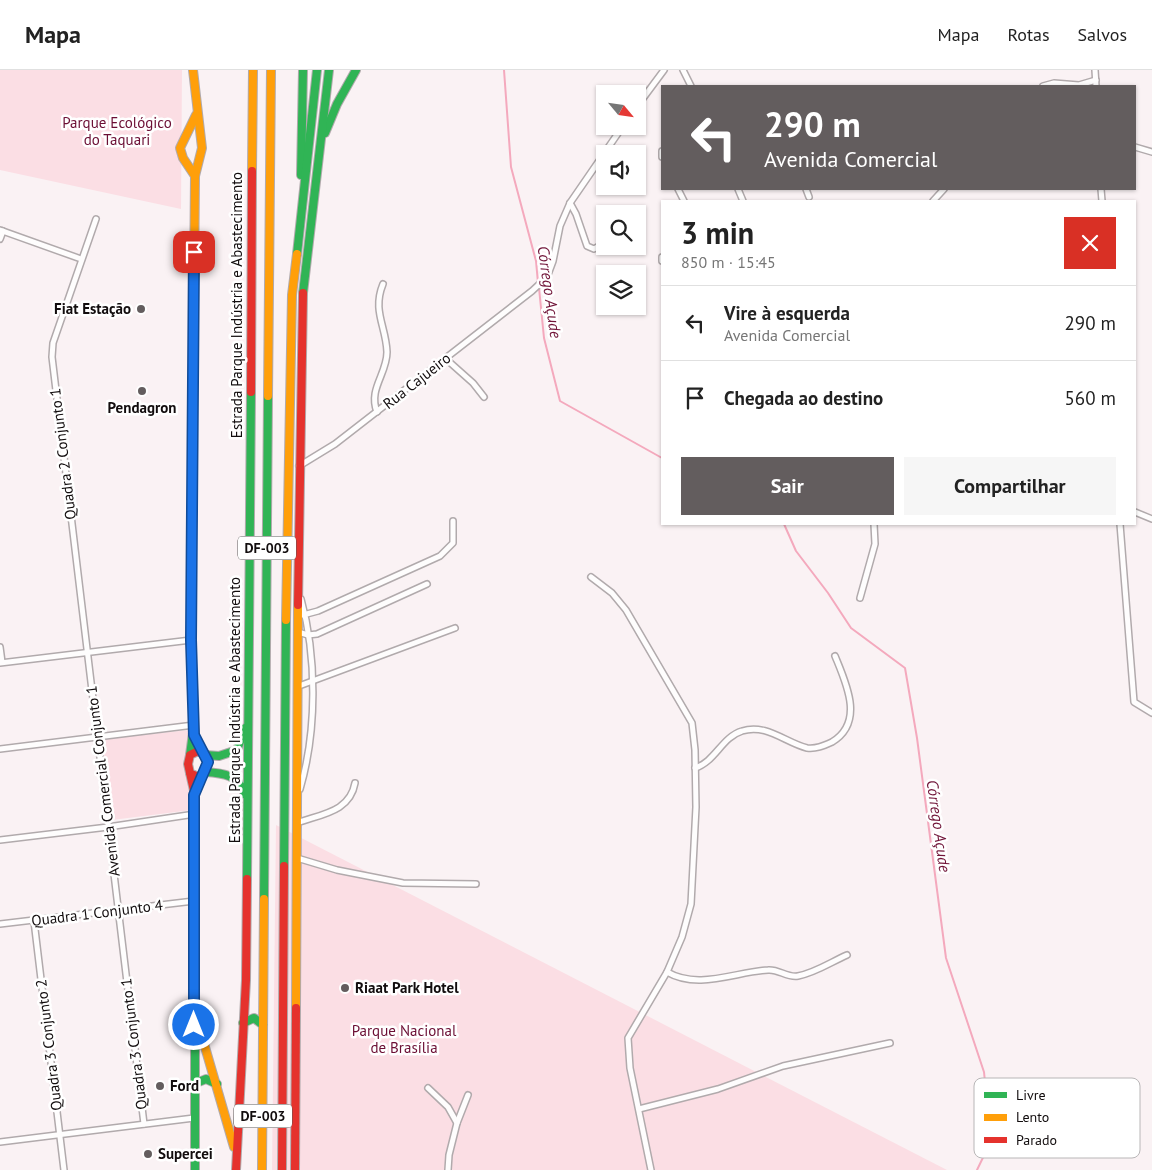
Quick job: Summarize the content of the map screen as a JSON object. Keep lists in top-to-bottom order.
{
  "streets": {
    "main road": ["Estrada Parque Indústria e Abastecimento", "DF-003"],
    "street": [
      "Rua Cajueiro",
      "Quadra 2 Conjunto 1",
      "Avenida Comercial Conjunto 1",
      "Quadra 1 Conjunto 4",
      "Quadra 3 Conjunto 1",
      "Quadra 3 Conjunto 2"
    ]
  },
  "crossings": [
    ["Quadra 2 Conjunto 1", "Avenida Comercial Conjunto 1"],
    ["Avenida Comercial Conjunto 1", "Quadra 1 Conjunto 4"],
    ["Avenida Comercial Conjunto 1", "Quadra 3 Conjunto 1"],
    ["Quadra 1 Conjunto 4", "Quadra 3 Conjunto 1"],
    ["Quadra 1 Conjunto 4", "Quadra 3 Conjunto 2"],
    ["Quadra 3 Conjunto 1", "Quadra 3 Conjunto 2"]
  ],
  "water": ["Córrego Açude"],
  "parks": ["Parque Ecológico do Taquari", "Parque Nacional de Brasília"],
  "places": [
    "Fiat Estação",
    "Pendagron",
    "Riaat Park Hotel",
    "Ford",
    "Supercei"
  ],
  "legend": ["Livre", "Lento", "Parado"],
  "north": "bottom right",
  "page": {
    "header": "Mapa",
    "nav": ["Mapa", "Rotas", "Salvos"],
    "turn": ["290 m", "Avenida Comercial"],
    "heading": ["3 min", "850 m · 15:45"],
    "list": [
      {
        "name": "Vire à esquerda",
        "note": "Avenida Comercial",
        "value": "290 m"
      },
      {
        "name": "Chegada ao destino",
        "value": "560 m"
      }
    ],
    "buttons": ["Sair", "Compartilhar"]
  }
}
